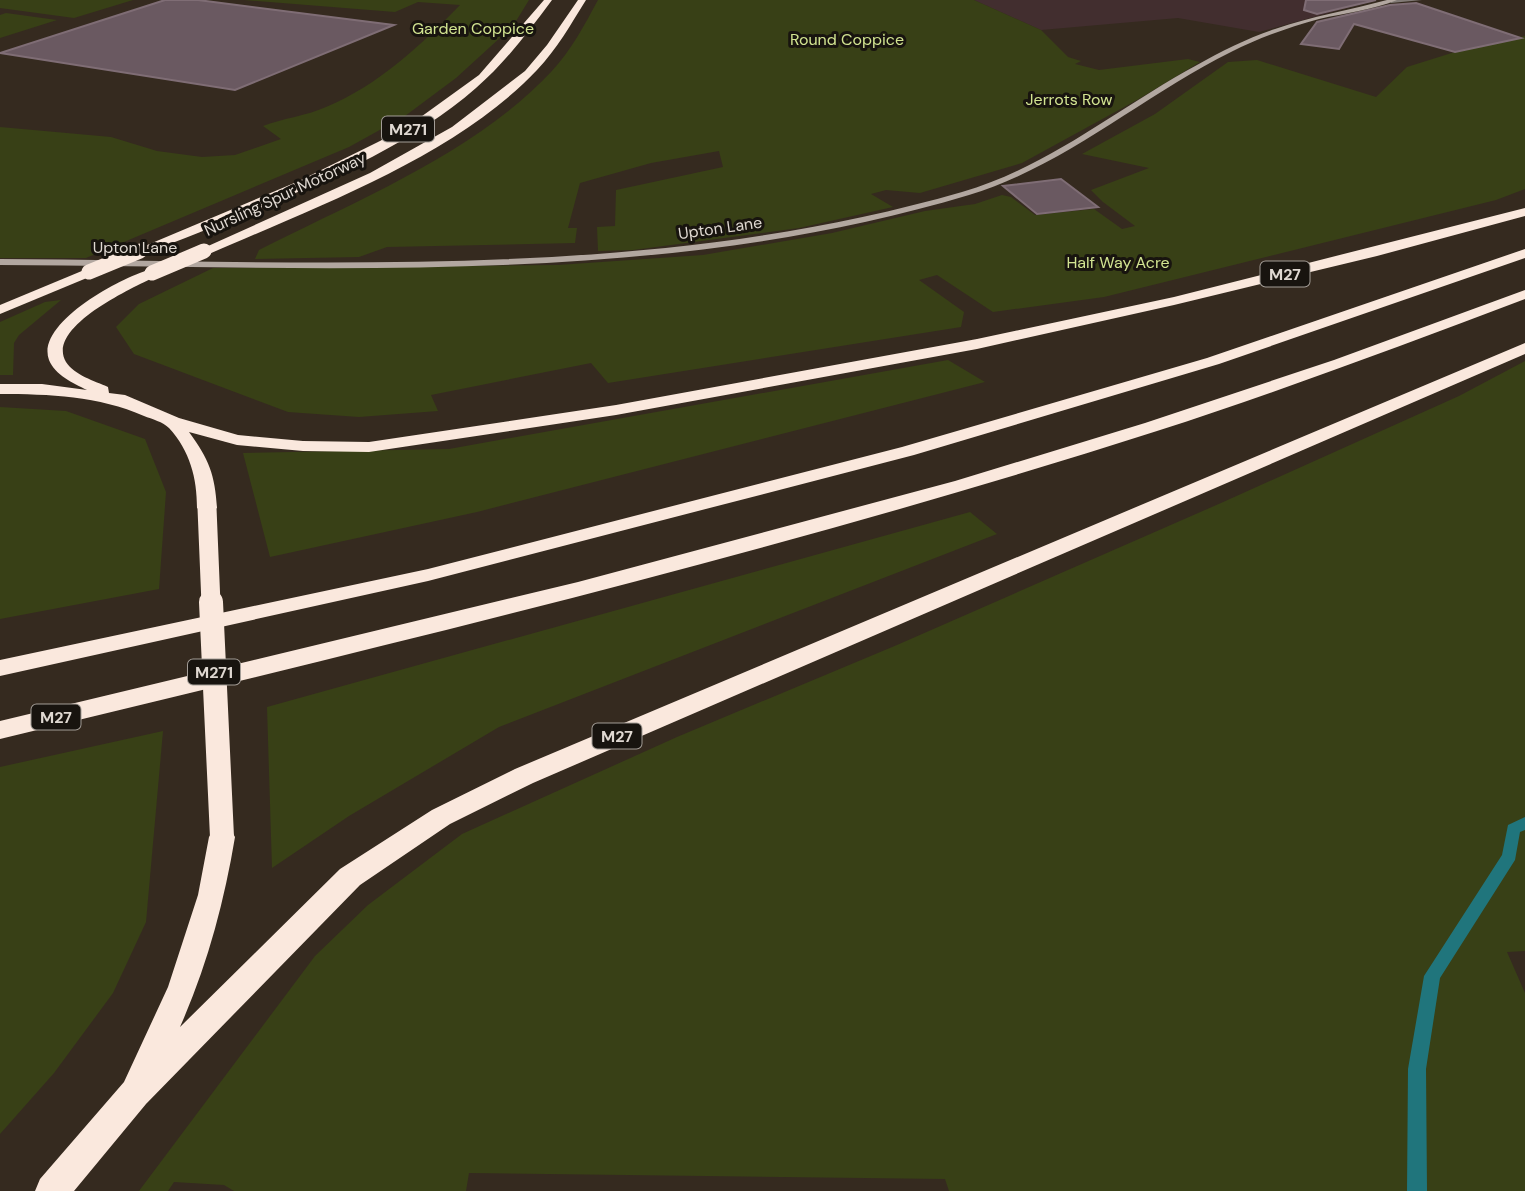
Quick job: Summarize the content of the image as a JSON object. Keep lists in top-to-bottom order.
{
  "streets": {
    "highway": ["M271", "Nursling Spur Motorway", "M27"],
    "street": ["Upton Lane"]
  },
  "crossings": [
    ["M271", "Nursling Spur Motorway"],
    ["M271", "M27"]
  ],
  "parks": [
    "Garden Coppice",
    "Round Coppice",
    "Jerrots Row",
    "Half Way Acre"
  ]
}
